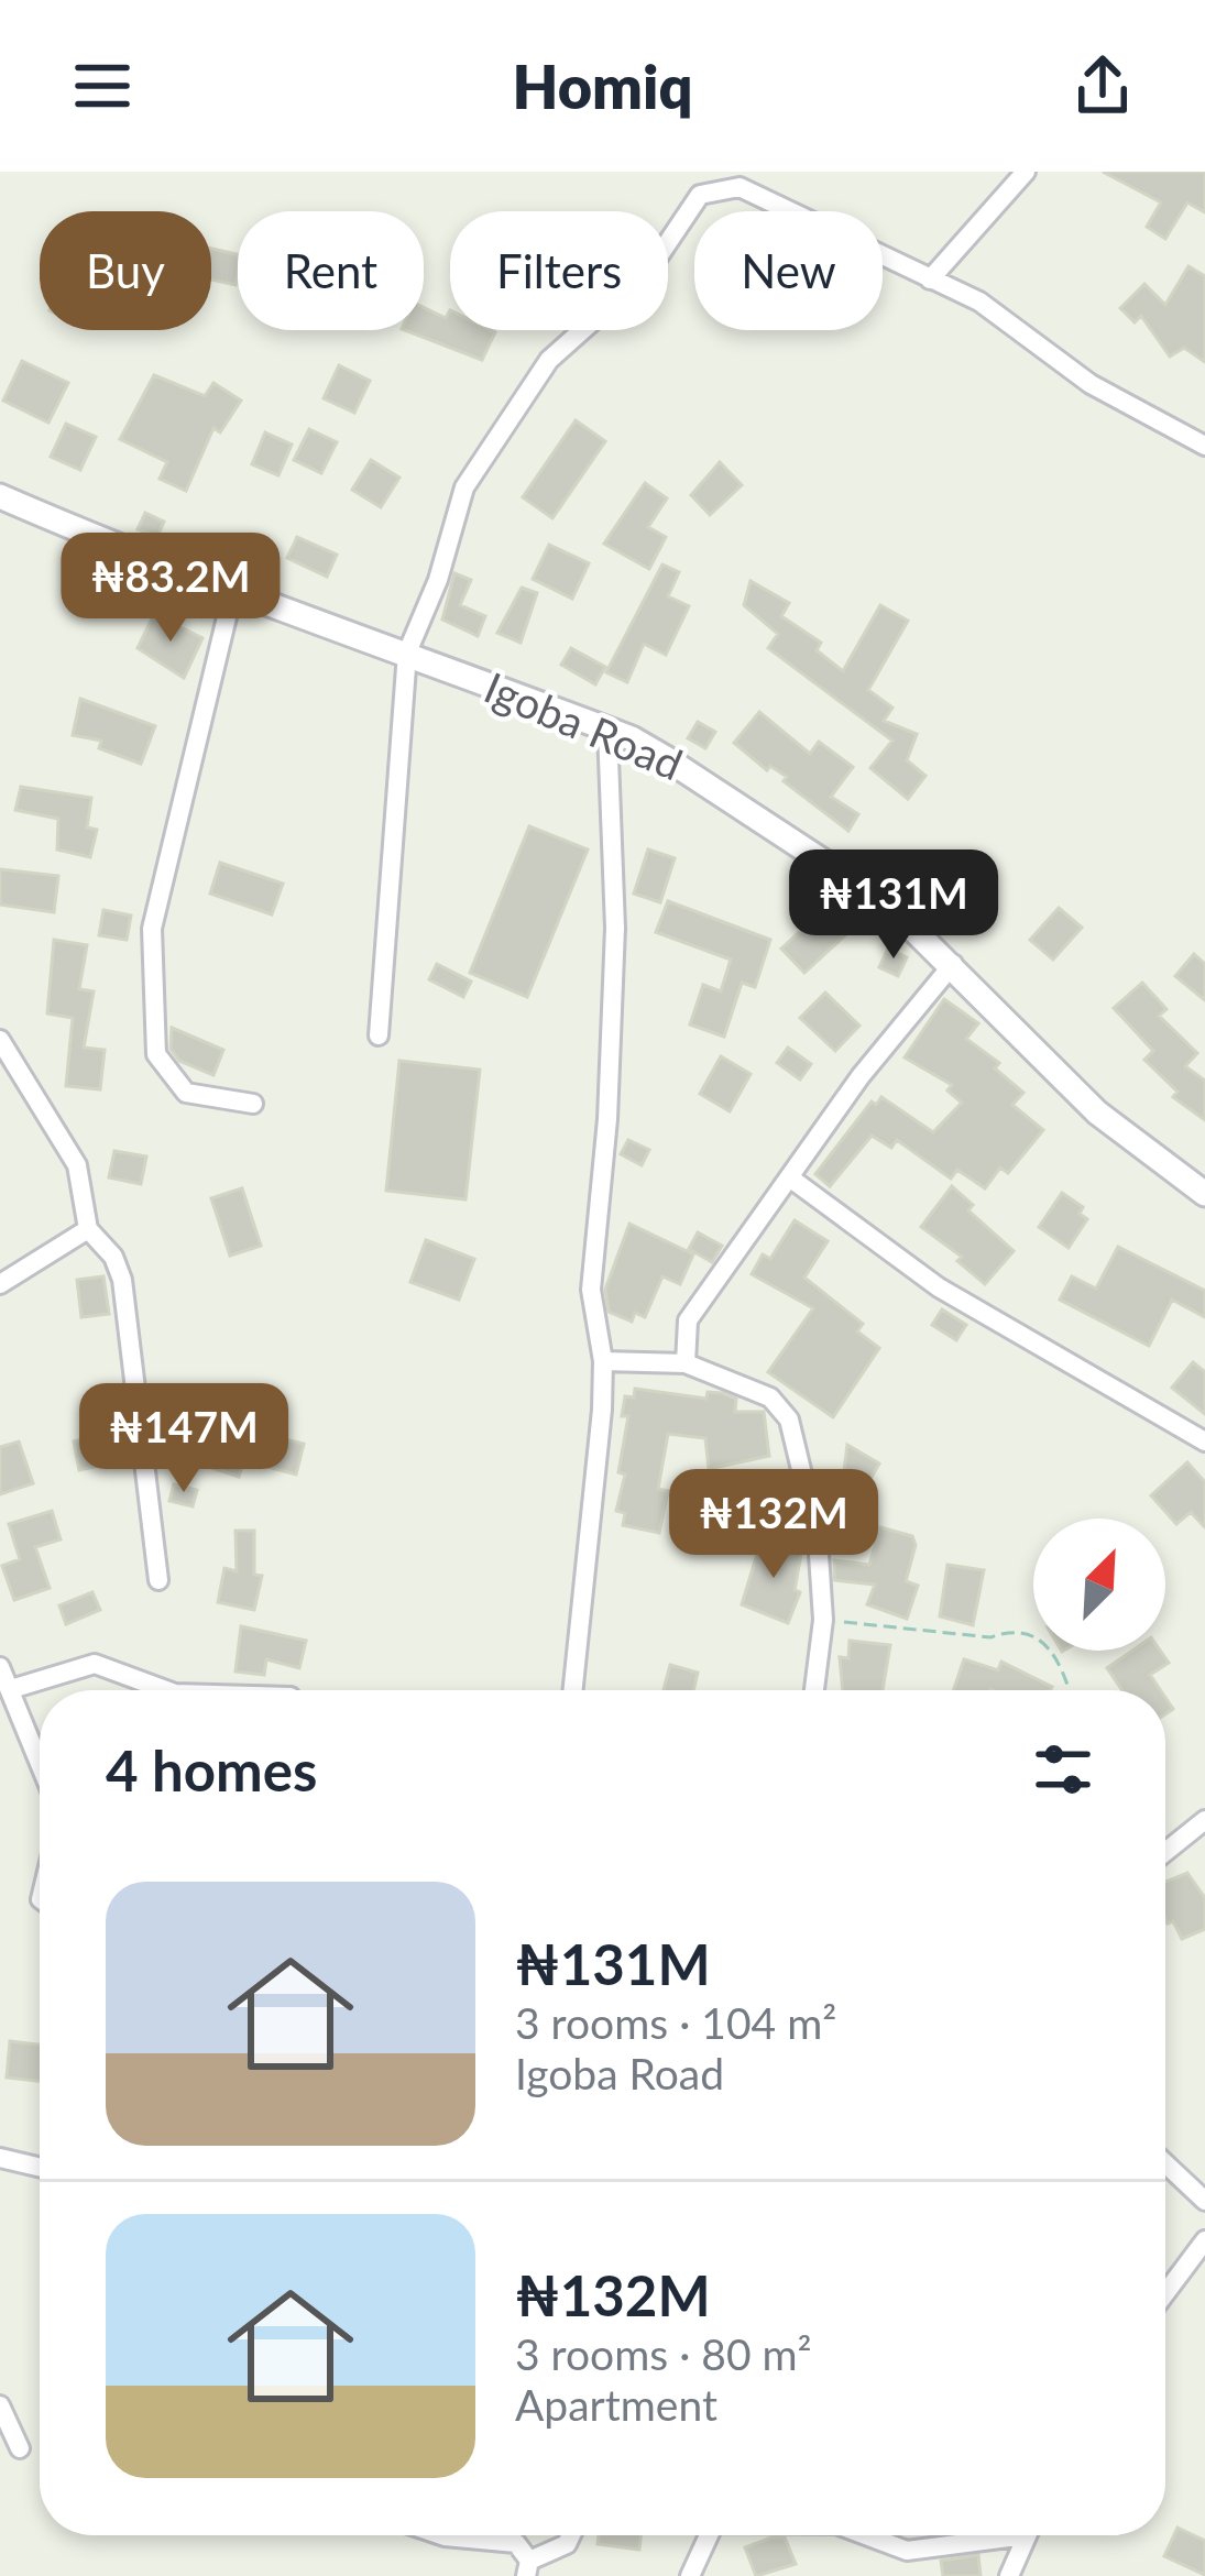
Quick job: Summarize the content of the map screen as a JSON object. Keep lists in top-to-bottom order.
{
  "streets": {
    "street": ["Igoba Road"]
  },
  "north": "top right",
  "page": {
    "header": "Homiq",
    "chip": [
      "Buy",
      "Rent",
      "Filters",
      "New"
    ],
    "price": [
      "₦83.2M",
      "₦131M",
      "₦147M",
      "₦132M"
    ],
    "heading": "4 homes",
    "list": [
      {
        "name": "₦131M",
        "note": "3 rooms · 104 m² · Igoba Road"
      },
      {
        "name": "₦132M",
        "note": "3 rooms · 80 m² · Apartment"
      }
    ]
  }
}
